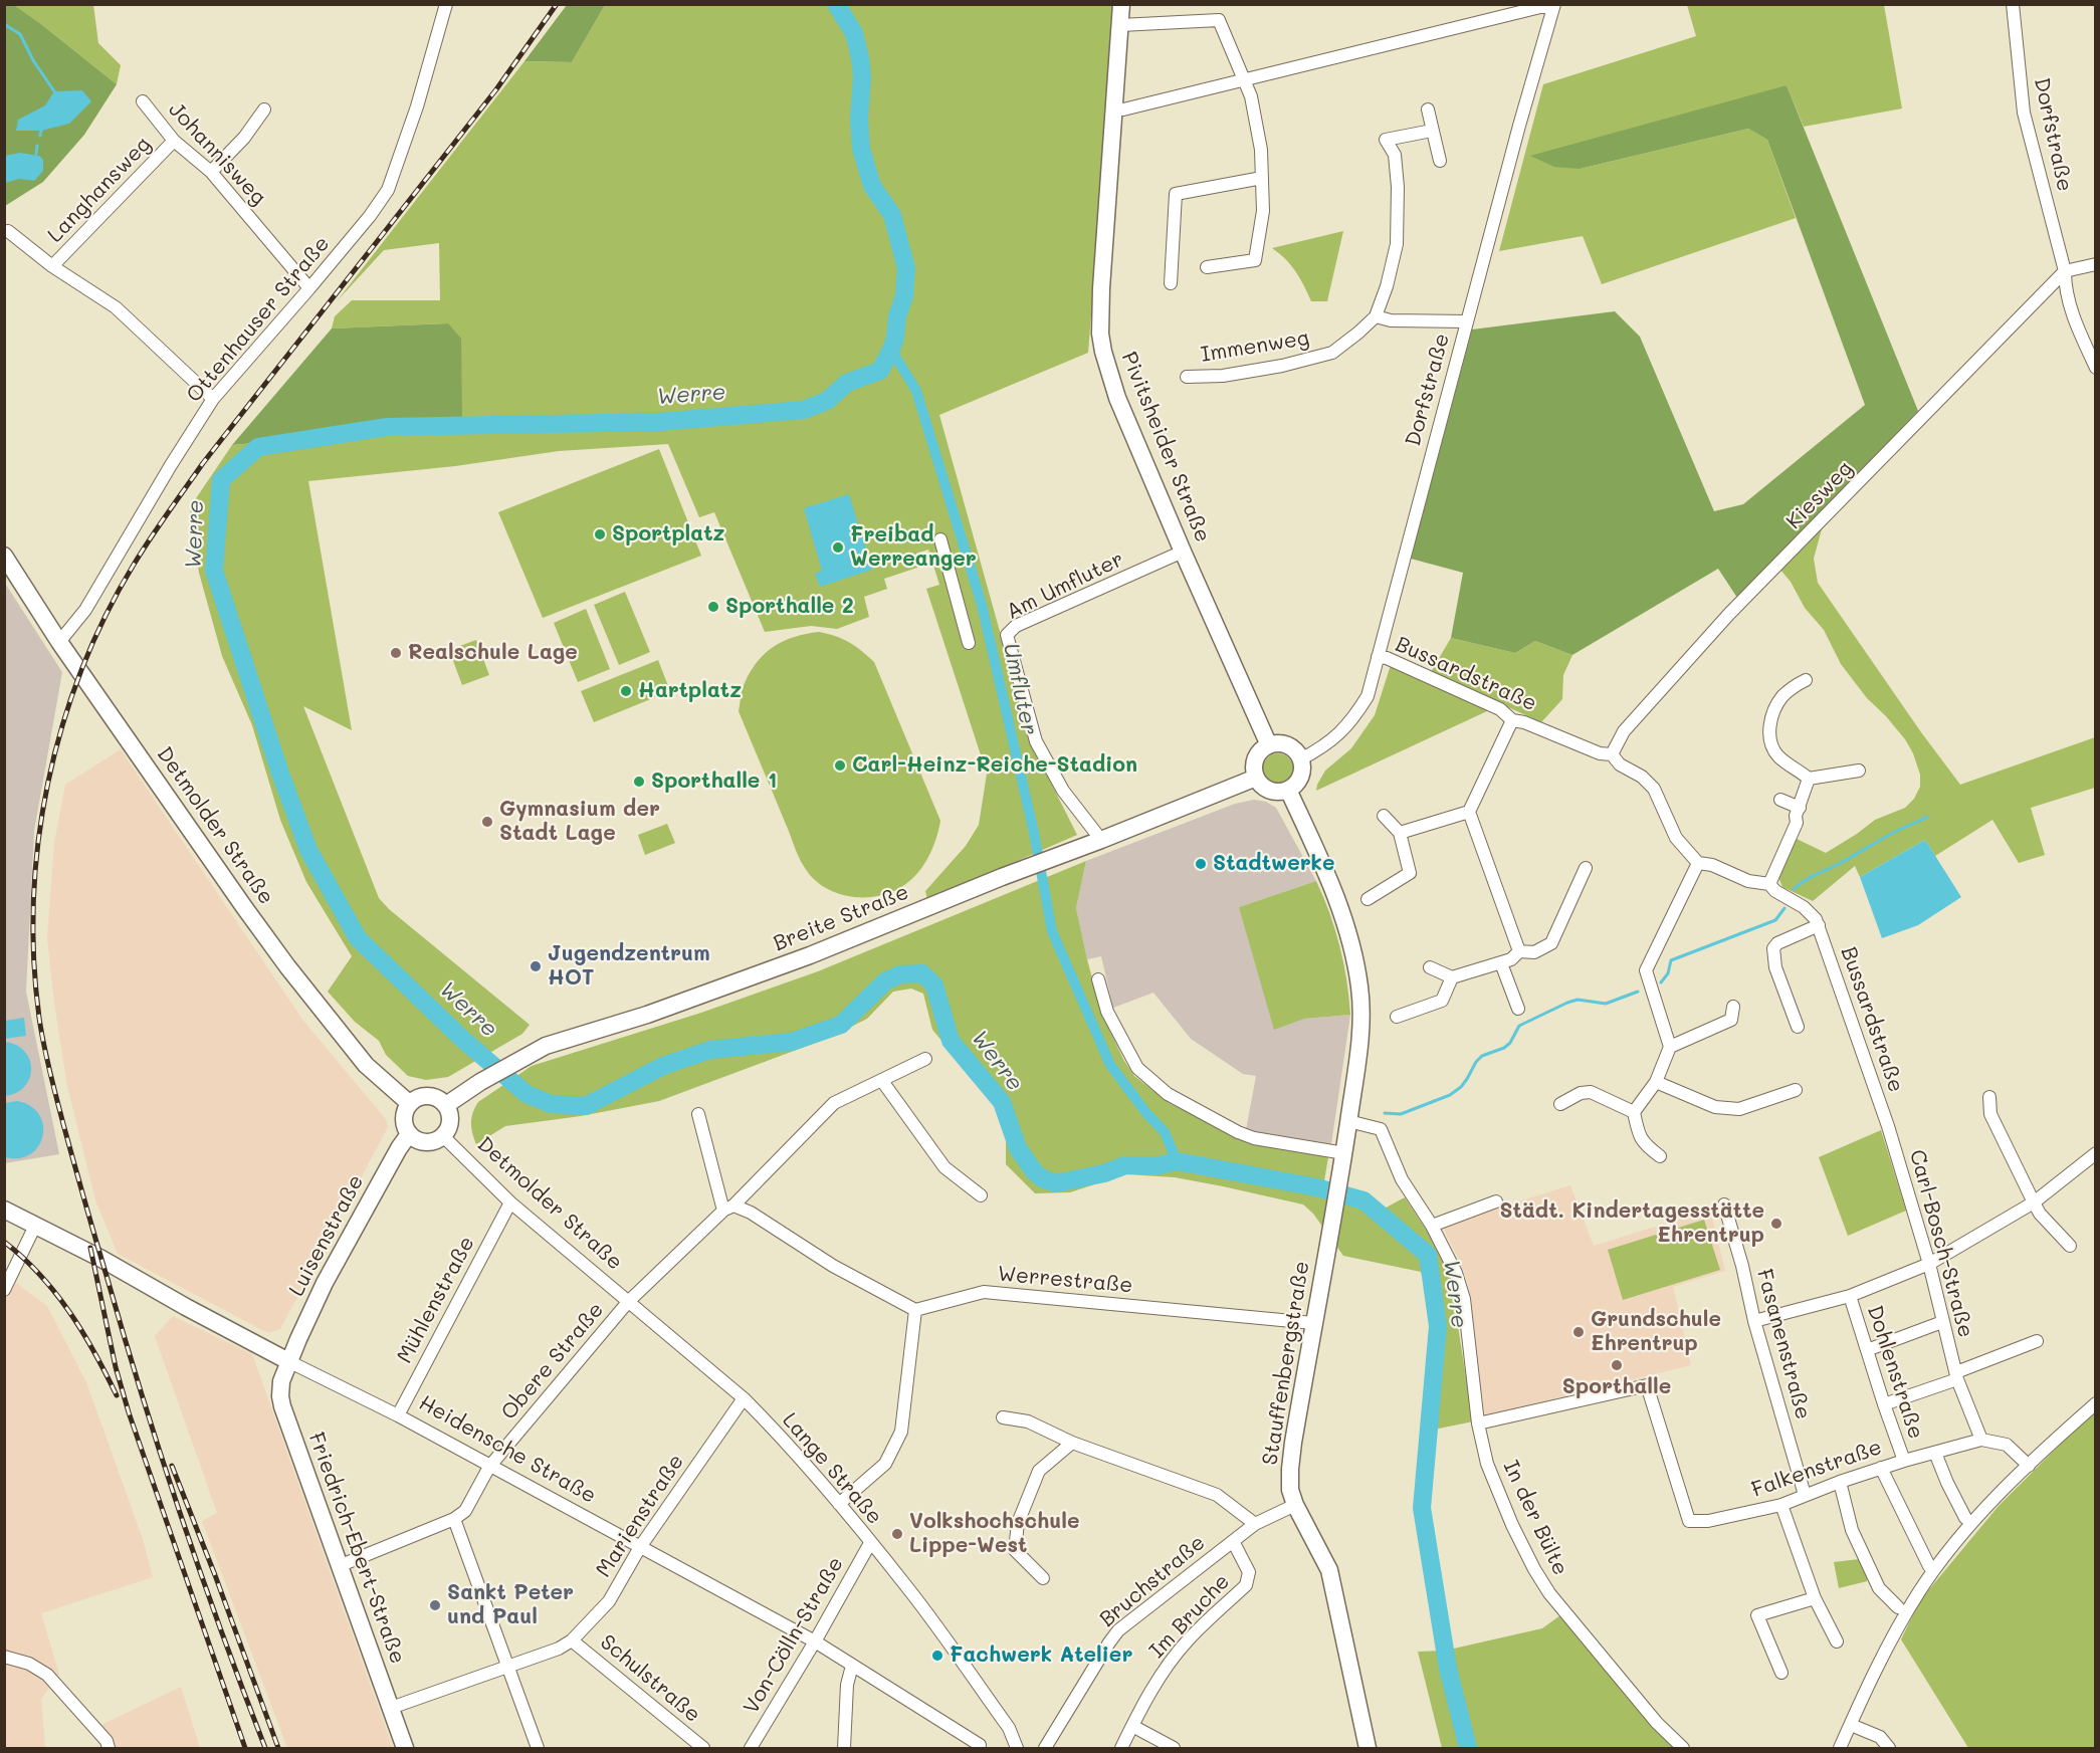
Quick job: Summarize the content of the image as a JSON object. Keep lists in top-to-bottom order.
{
  "streets": {
    "main road": [
      "Pivitsheider Straße",
      "Detmolder Straße",
      "Breite Straße",
      "Luisenstraße",
      "Stauffenbergstraße",
      "Heidensche Straße",
      "Friedrich-Ebert-Straße"
    ],
    "street": [
      "Dorfstraße",
      "Johannisweg",
      "Langhansweg",
      "Ottenhauser Straße",
      "Immenweg",
      "Kiesweg",
      "Am Umfluter",
      "Bussardstraße",
      "Carl-Bosch-Straße",
      "Werrestraße",
      "Mühlenstraße",
      "Fasanenstraße",
      "Obere Straße",
      "Dohlenstraße",
      "Lange Straße",
      "Falkenstraße",
      "Marienstraße",
      "In der Bülte",
      "Bruchstraße",
      "Im Bruche",
      "Von-Cölln-Straße",
      "Schulstraße"
    ]
  },
  "crossings": [
    ["Dorfstraße", "Pivitsheider Straße"],
    ["Dorfstraße", "Kiesweg"],
    ["Dorfstraße", "Bussardstraße"],
    ["Dorfstraße", "Breite Straße"],
    ["Johannisweg", "Langhansweg"],
    ["Johannisweg", "Ottenhauser Straße"],
    ["Ottenhauser Straße", "Detmolder Straße"],
    ["Pivitsheider Straße", "Am Umfluter"],
    ["Pivitsheider Straße", "Breite Straße"],
    ["Kiesweg", "Bussardstraße"],
    ["Am Umfluter", "Breite Straße"],
    ["Bussardstraße", "Carl-Bosch-Straße"],
    ["Detmolder Straße", "Breite Straße"],
    ["Detmolder Straße", "Luisenstraße"],
    ["Detmolder Straße", "Mühlenstraße"],
    ["Detmolder Straße", "Obere Straße"],
    ["Detmolder Straße", "Lange Straße"],
    ["Breite Straße", "Luisenstraße"],
    ["Luisenstraße", "Heidensche Straße"],
    ["Luisenstraße", "Friedrich-Ebert-Straße"],
    ["Carl-Bosch-Straße", "Falkenstraße"],
    ["Werrestraße", "Stauffenbergstraße"],
    ["Mühlenstraße", "Heidensche Straße"],
    ["Fasanenstraße", "Falkenstraße"],
    ["Obere Straße", "Heidensche Straße"],
    ["Obere Straße", "Lange Straße"],
    ["Obere Straße", "Friedrich-Ebert-Straße"],
    ["Stauffenbergstraße", "Bruchstraße"],
    ["Dohlenstraße", "Falkenstraße"],
    ["Heidensche Straße", "Marienstraße"],
    ["Heidensche Straße", "Friedrich-Ebert-Straße"],
    ["Heidensche Straße", "Von-Cölln-Straße"],
    ["Lange Straße", "Marienstraße"],
    ["Lange Straße", "Von-Cölln-Straße"],
    ["Falkenstraße", "In der Bülte"],
    ["Marienstraße", "Friedrich-Ebert-Straße"],
    ["Marienstraße", "Schulstraße"],
    ["Bruchstraße", "Im Bruche"]
  ],
  "water": ["Werre", "Umfluter"],
  "places": [
    "Sportplatz",
    "Freibad Werreanger",
    "Sporthalle 2",
    "Realschule Lage",
    "Hartplatz",
    "Carl-Heinz-Reiche-Stadion",
    "Sporthalle 1",
    "Gymnasium der Stadt Lage",
    "Stadtwerke",
    "Jugendzentrum HOT",
    "Städt. Kindertagesstätte Ehrentrup",
    "Grundschule Ehrentrup",
    "Sporthalle",
    "Volkshochschule Lippe-West",
    "Sankt Peter und Paul",
    "Fachwerk Atelier"
  ]
}
